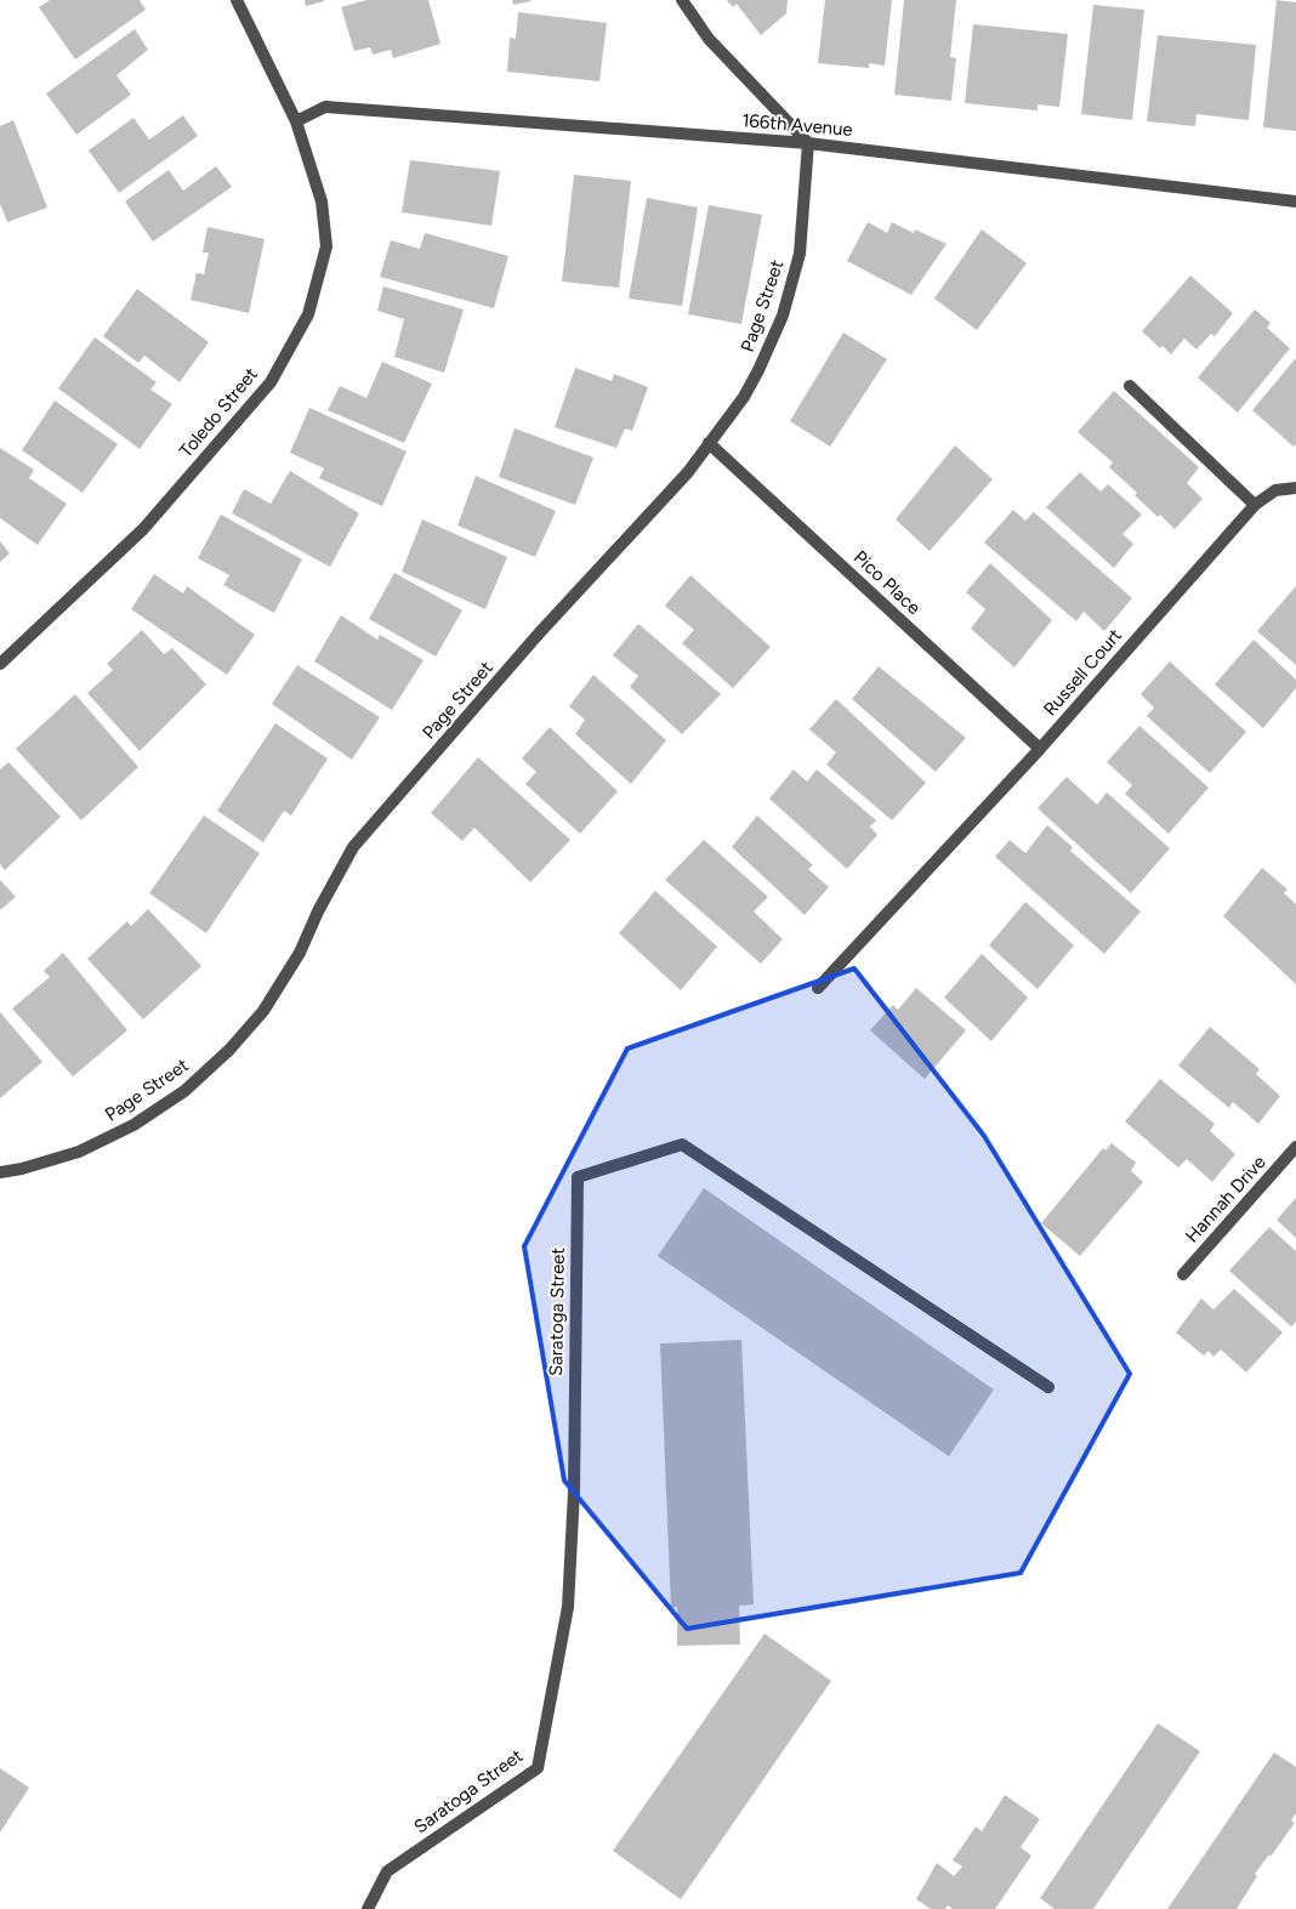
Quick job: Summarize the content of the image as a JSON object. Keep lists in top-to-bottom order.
{
  "streets": {
    "street": [
      "166th Avenue",
      "Page Street",
      "Toledo Street",
      "Pico Place",
      "Russell Court",
      "Hannah Drive",
      "Saratoga Street"
    ]
  },
  "crossings": [
    ["166th Avenue", "Page Street"],
    ["166th Avenue", "Toledo Street"],
    ["Page Street", "Pico Place"],
    ["Pico Place", "Russell Court"]
  ]
}
